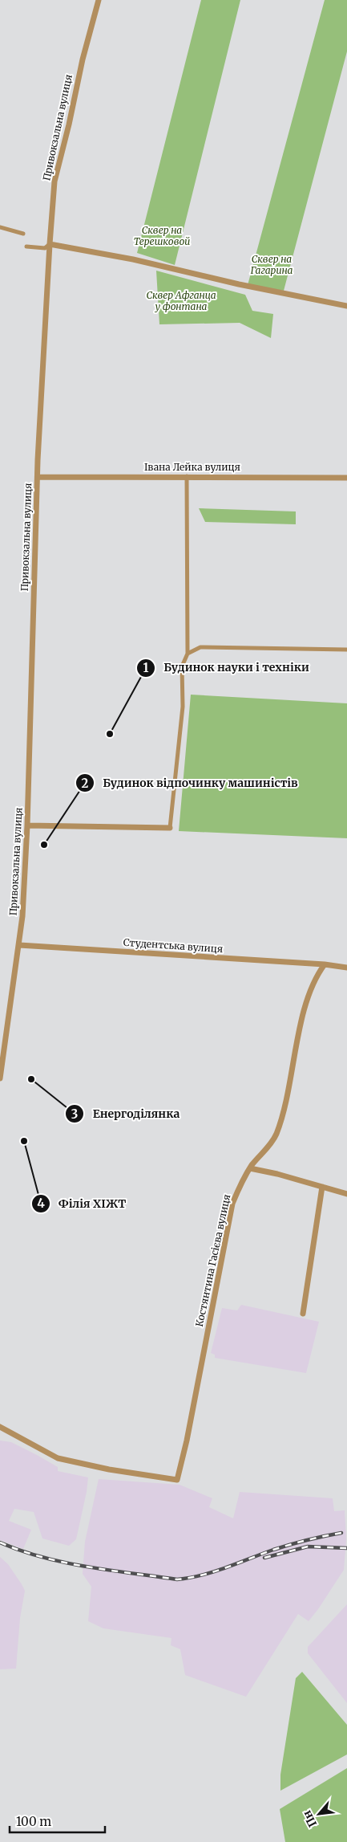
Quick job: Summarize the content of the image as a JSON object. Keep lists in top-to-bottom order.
{
  "streets": {
    "street": [
      "Привокзальна вулиця",
      "Івана Лейка вулиця",
      "Студентська вулиця",
      "Костянтина Гасієва вулиця"
    ]
  },
  "crossings": [
    ["Привокзальна вулиця", "Івана Лейка вулиця"],
    ["Привокзальна вулиця", "Студентська вулиця"],
    ["Студентська вулиця", "Костянтина Гасієва вулиця"]
  ],
  "parks": ["Сквер на Терешковой", "Сквер на Гагарина", "Сквер Афганца у фонтана"],
  "places": [
    "Будинок науки і техніки",
    "Будинок відпочинку машиністів",
    "Енергоділянка",
    "Філія ХІЖТ"
  ],
  "scale_bar": "100 m",
  "north": "bottom left"
}
